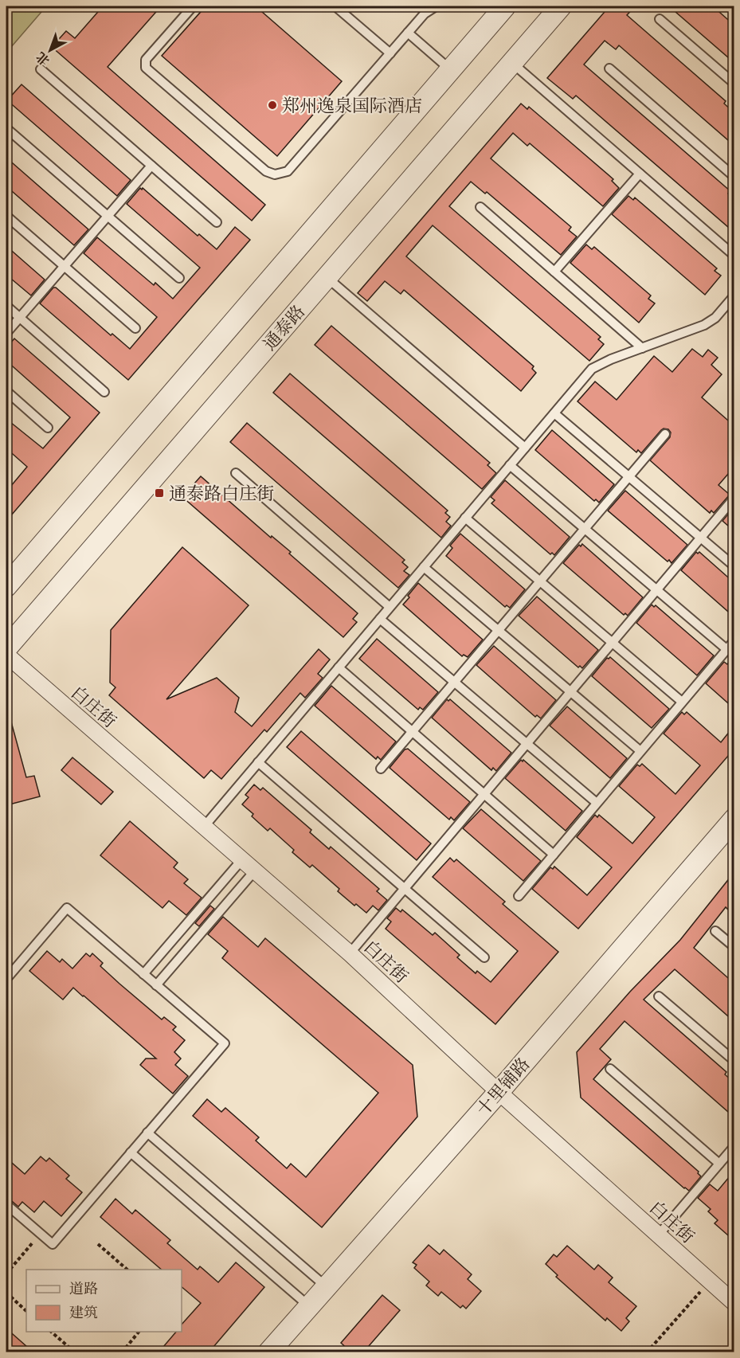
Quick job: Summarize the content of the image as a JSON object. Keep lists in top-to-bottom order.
{
  "streets": {
    "street": ["通泰路", "白庄街", "十里铺路"]
  },
  "crossings": [
    ["白庄街", "十里铺路"]
  ],
  "places": {
    "other": ["郑州逸泉国际酒店"],
    "transit": ["通泰路白庄街"]
  },
  "legend": ["道路", "建筑"],
  "north": "bottom left"
}
